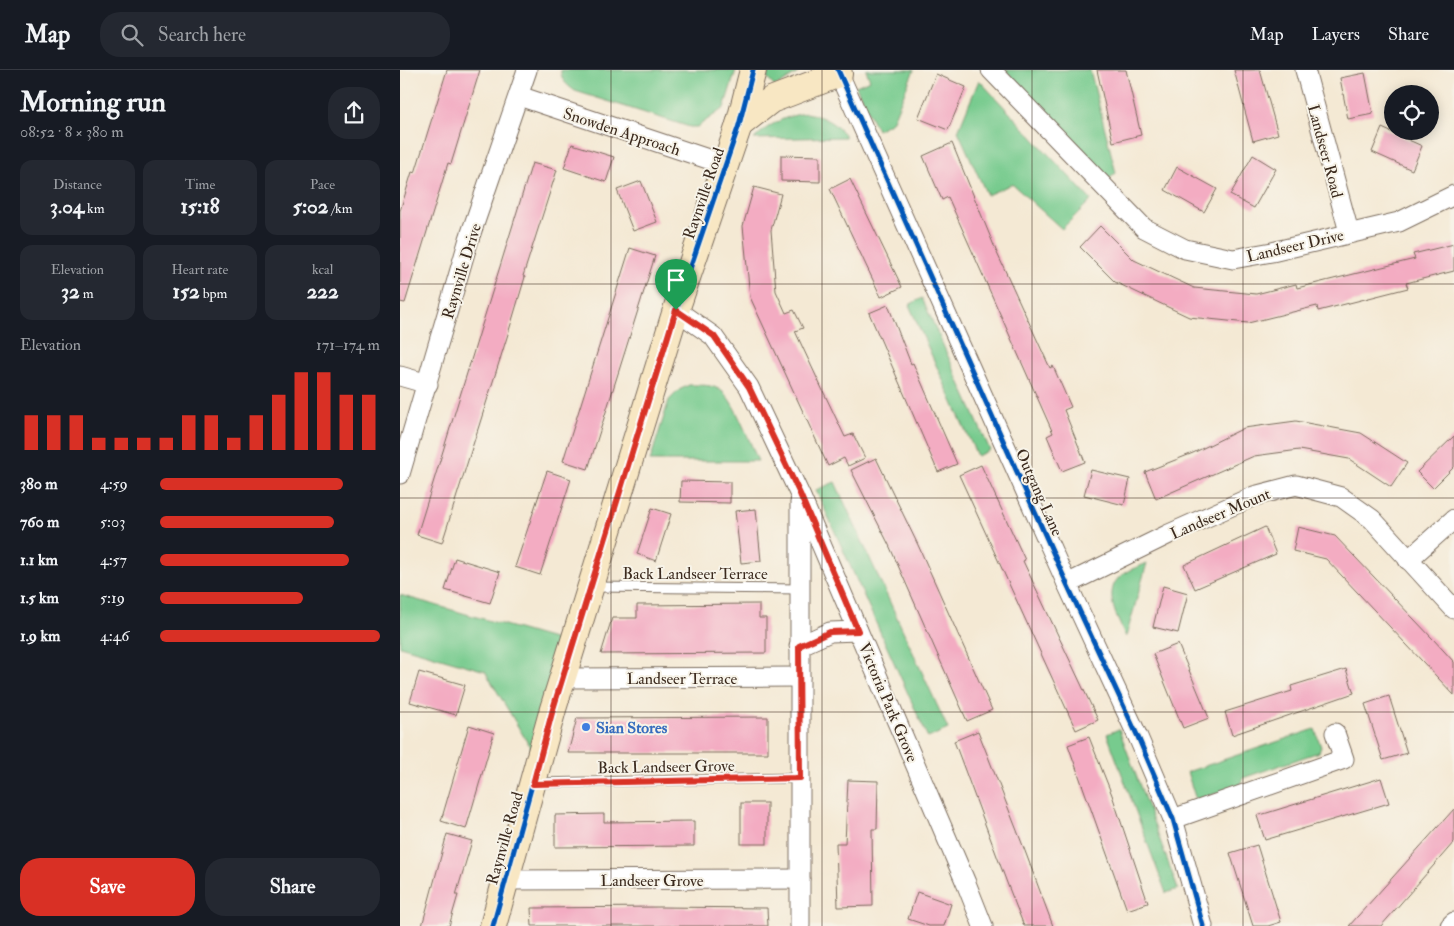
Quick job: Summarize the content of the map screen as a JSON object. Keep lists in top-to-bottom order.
{
  "streets": {
    "street": [
      "Snowden Approach",
      "Landseer Road",
      "Raynville Road",
      "Landseer Drive",
      "Raynville Drive",
      "Outgang Lane",
      "Landseer Mount",
      "Landseer Terrace",
      "Victoria Park Grove",
      "Landseer Grove"
    ],
    "lane": ["Back Landseer Terrace", "Back Landseer Grove"]
  },
  "crossings": [
    ["Snowden Approach", "Raynville Road"],
    ["Snowden Approach", "Raynville Drive"],
    ["Landseer Road", "Landseer Drive"],
    ["Raynville Road", "Back Landseer Terrace"],
    ["Raynville Road", "Landseer Terrace"],
    ["Raynville Road", "Victoria Park Grove"],
    ["Raynville Road", "Back Landseer Grove"],
    ["Raynville Road", "Landseer Grove"],
    ["Outgang Lane", "Landseer Mount"]
  ],
  "places": ["Sian Stores"],
  "page": {
    "header": "Map",
    "search": "Search here",
    "nav": ["Map", "Layers", "Share"],
    "heading": ["Morning run", "08:52 · 8 × 380 m"],
    "stats": [
      ["Distance", "3.04 km"],
      ["Time", "15:18"],
      ["Pace", "5:02 /km"],
      ["Elevation", "32 m"],
      ["Heart rate", "152 bpm"],
      ["kcal", "222"]
    ],
    "chart": ["Elevation", "171–174 m"],
    "list": [
      {
        "name": "380 m",
        "note": "4:59"
      },
      {
        "name": "760 m",
        "note": "5:03"
      },
      {
        "name": "1.1 km",
        "note": "4:57"
      },
      {
        "name": "1.5 km",
        "note": "5:19"
      },
      {
        "name": "1.9 km",
        "note": "4:46"
      }
    ],
    "buttons": ["Save", "Share"]
  }
}
